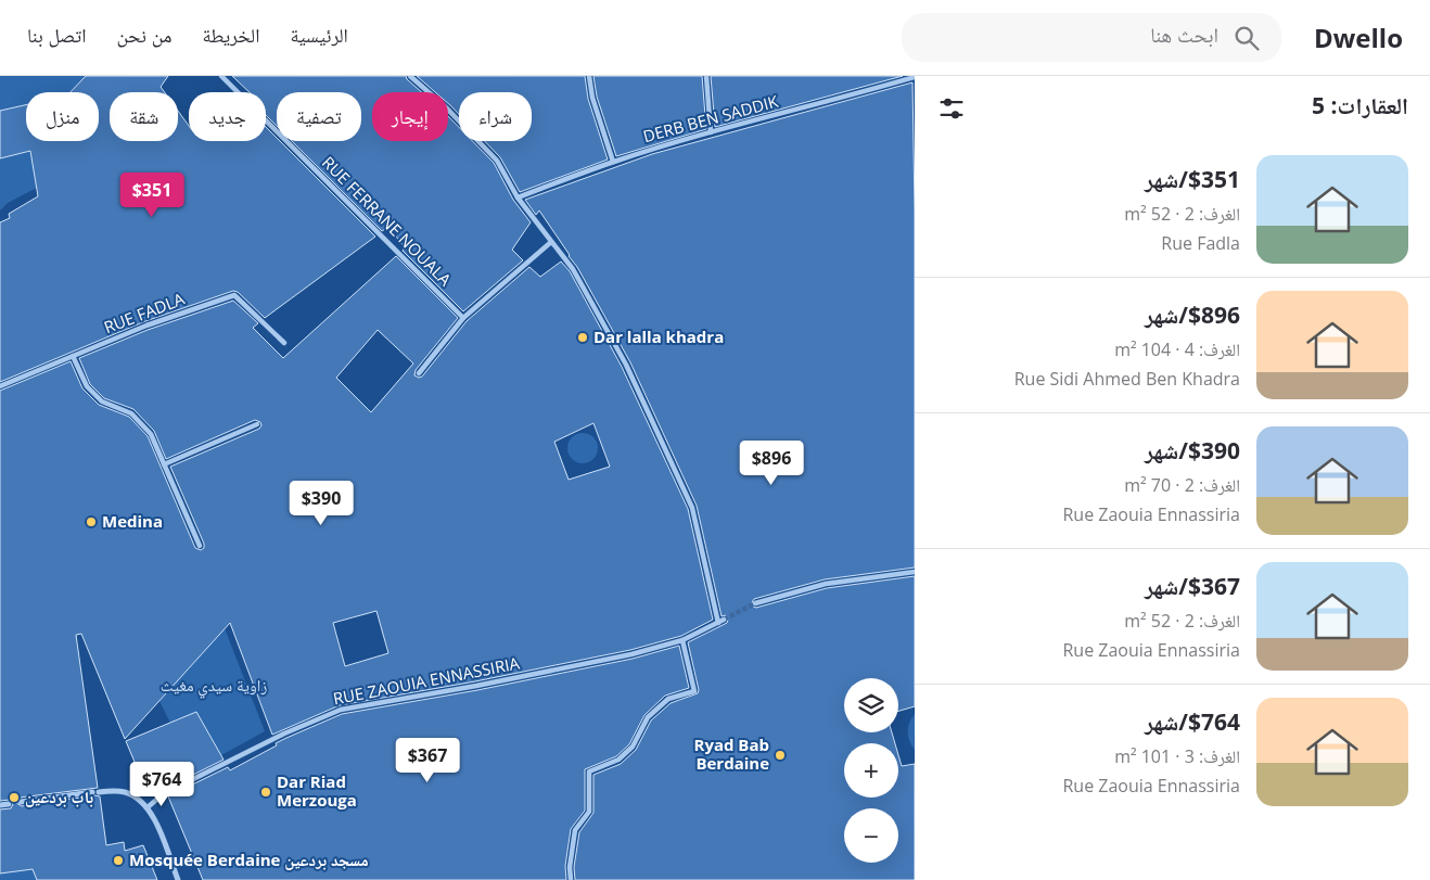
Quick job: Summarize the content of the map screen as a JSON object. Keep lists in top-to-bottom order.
{
  "streets": {
    "street": [
      "DERB BEN SADDIK",
      "RUE FERRANE NOUALA",
      "RUE FADLA",
      "RUE ZAOUIA ENNASSIRIA"
    ]
  },
  "parks": ["زاوية سيدي مغيث"],
  "places": [
    "Dar lalla khadra",
    "Medina",
    "Ryad Bab Berdaine",
    "Dar Riad Merzouga",
    "باب بردعين",
    "Mosquée Berdaine مسجد بردعين"
  ],
  "page": {
    "header": "Dwello",
    "search": "ابحث هنا",
    "nav": [
      "الرئيسية",
      "الخريطة",
      "من نحن",
      "اتصل بنا"
    ],
    "heading": "العقارات: 5",
    "chip": [
      "شراء",
      "إيجار",
      "تصفية",
      "جديد",
      "شقة",
      "منزل"
    ],
    "list": [
      {
        "name": "$351/شهر",
        "note": "الغرف: 2 · 52 m² · Rue Fadla"
      },
      {
        "name": "$896/شهر",
        "note": "الغرف: 4 · 104 m² · Rue Sidi Ahmed Ben Khadra"
      },
      {
        "name": "$390/شهر",
        "note": "الغرف: 2 · 70 m² · Rue Zaouia Ennassiria"
      },
      {
        "name": "$367/شهر",
        "note": "الغرف: 2 · 52 m² · Rue Zaouia Ennassiria"
      },
      {
        "name": "$764/شهر",
        "note": "الغرف: 3 · 101 m² · Rue Zaouia Ennassiria"
      }
    ],
    "price": [
      "$351",
      "$896",
      "$390",
      "$367",
      "$764"
    ],
    "map_buttons": ["+", "−"]
  }
}
